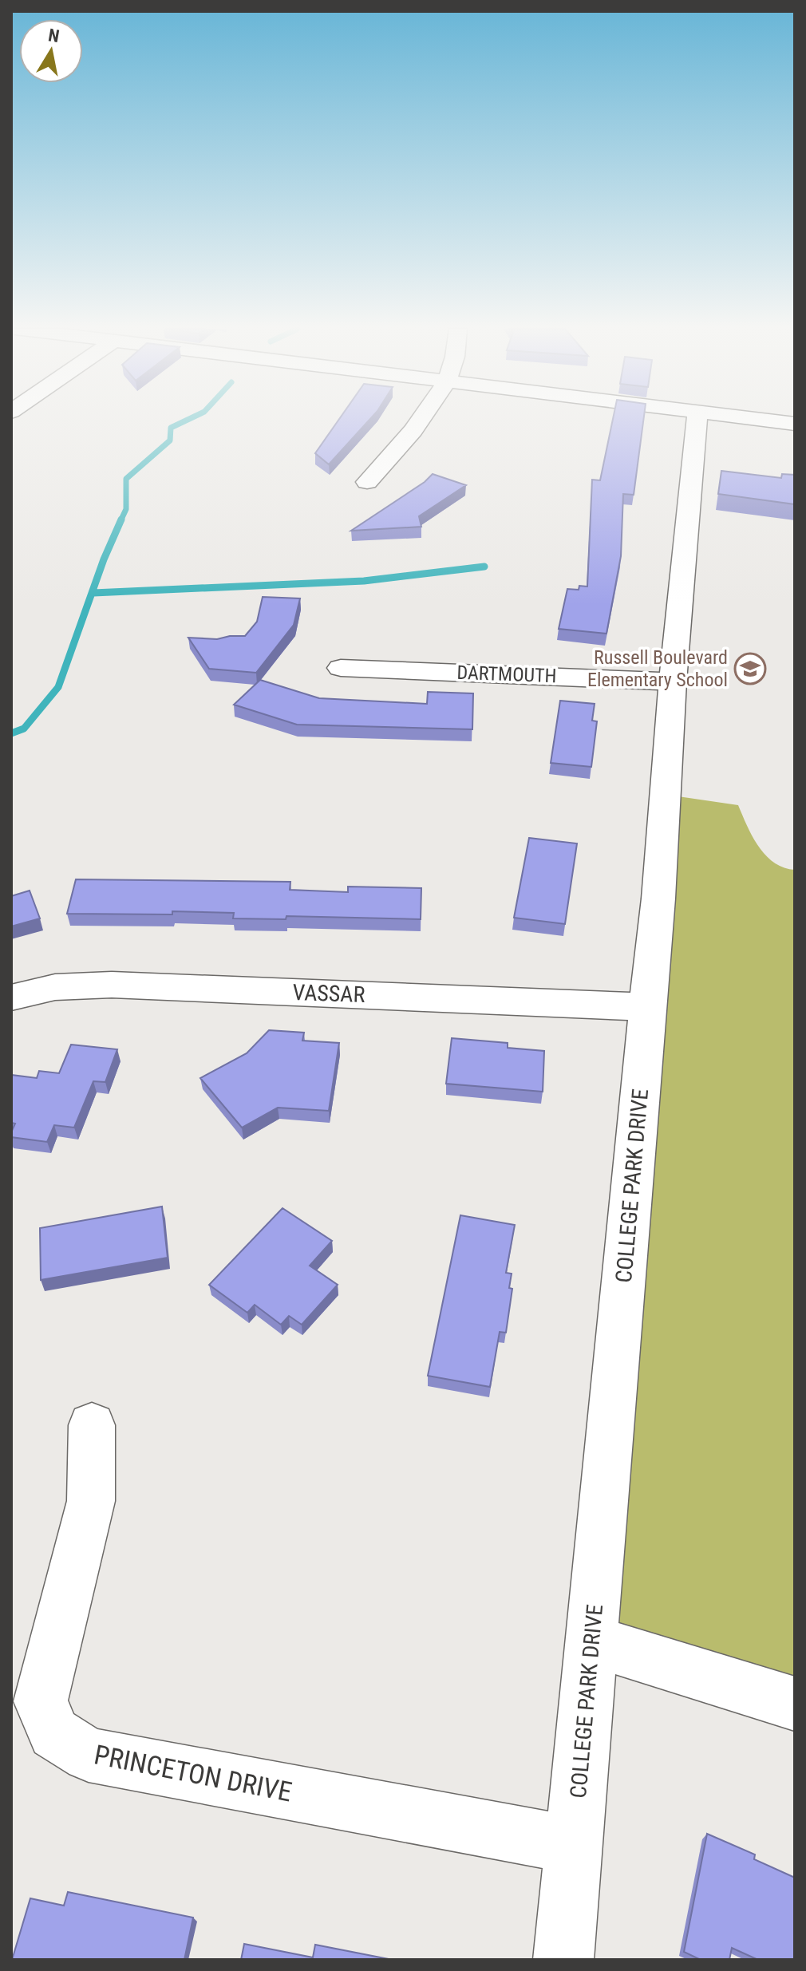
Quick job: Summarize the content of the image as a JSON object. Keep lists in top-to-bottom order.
{
  "streets": {
    "street": [
      "DARTMOUTH",
      "VASSAR",
      "COLLEGE PARK DRIVE",
      "PRINCETON DRIVE"
    ]
  },
  "crossings": [
    ["DARTMOUTH", "COLLEGE PARK DRIVE"],
    ["VASSAR", "COLLEGE PARK DRIVE"],
    ["COLLEGE PARK DRIVE", "PRINCETON DRIVE"]
  ],
  "places": {
    "school or university": ["Russell Boulevard Elementary School"]
  },
  "north": "top"
}
